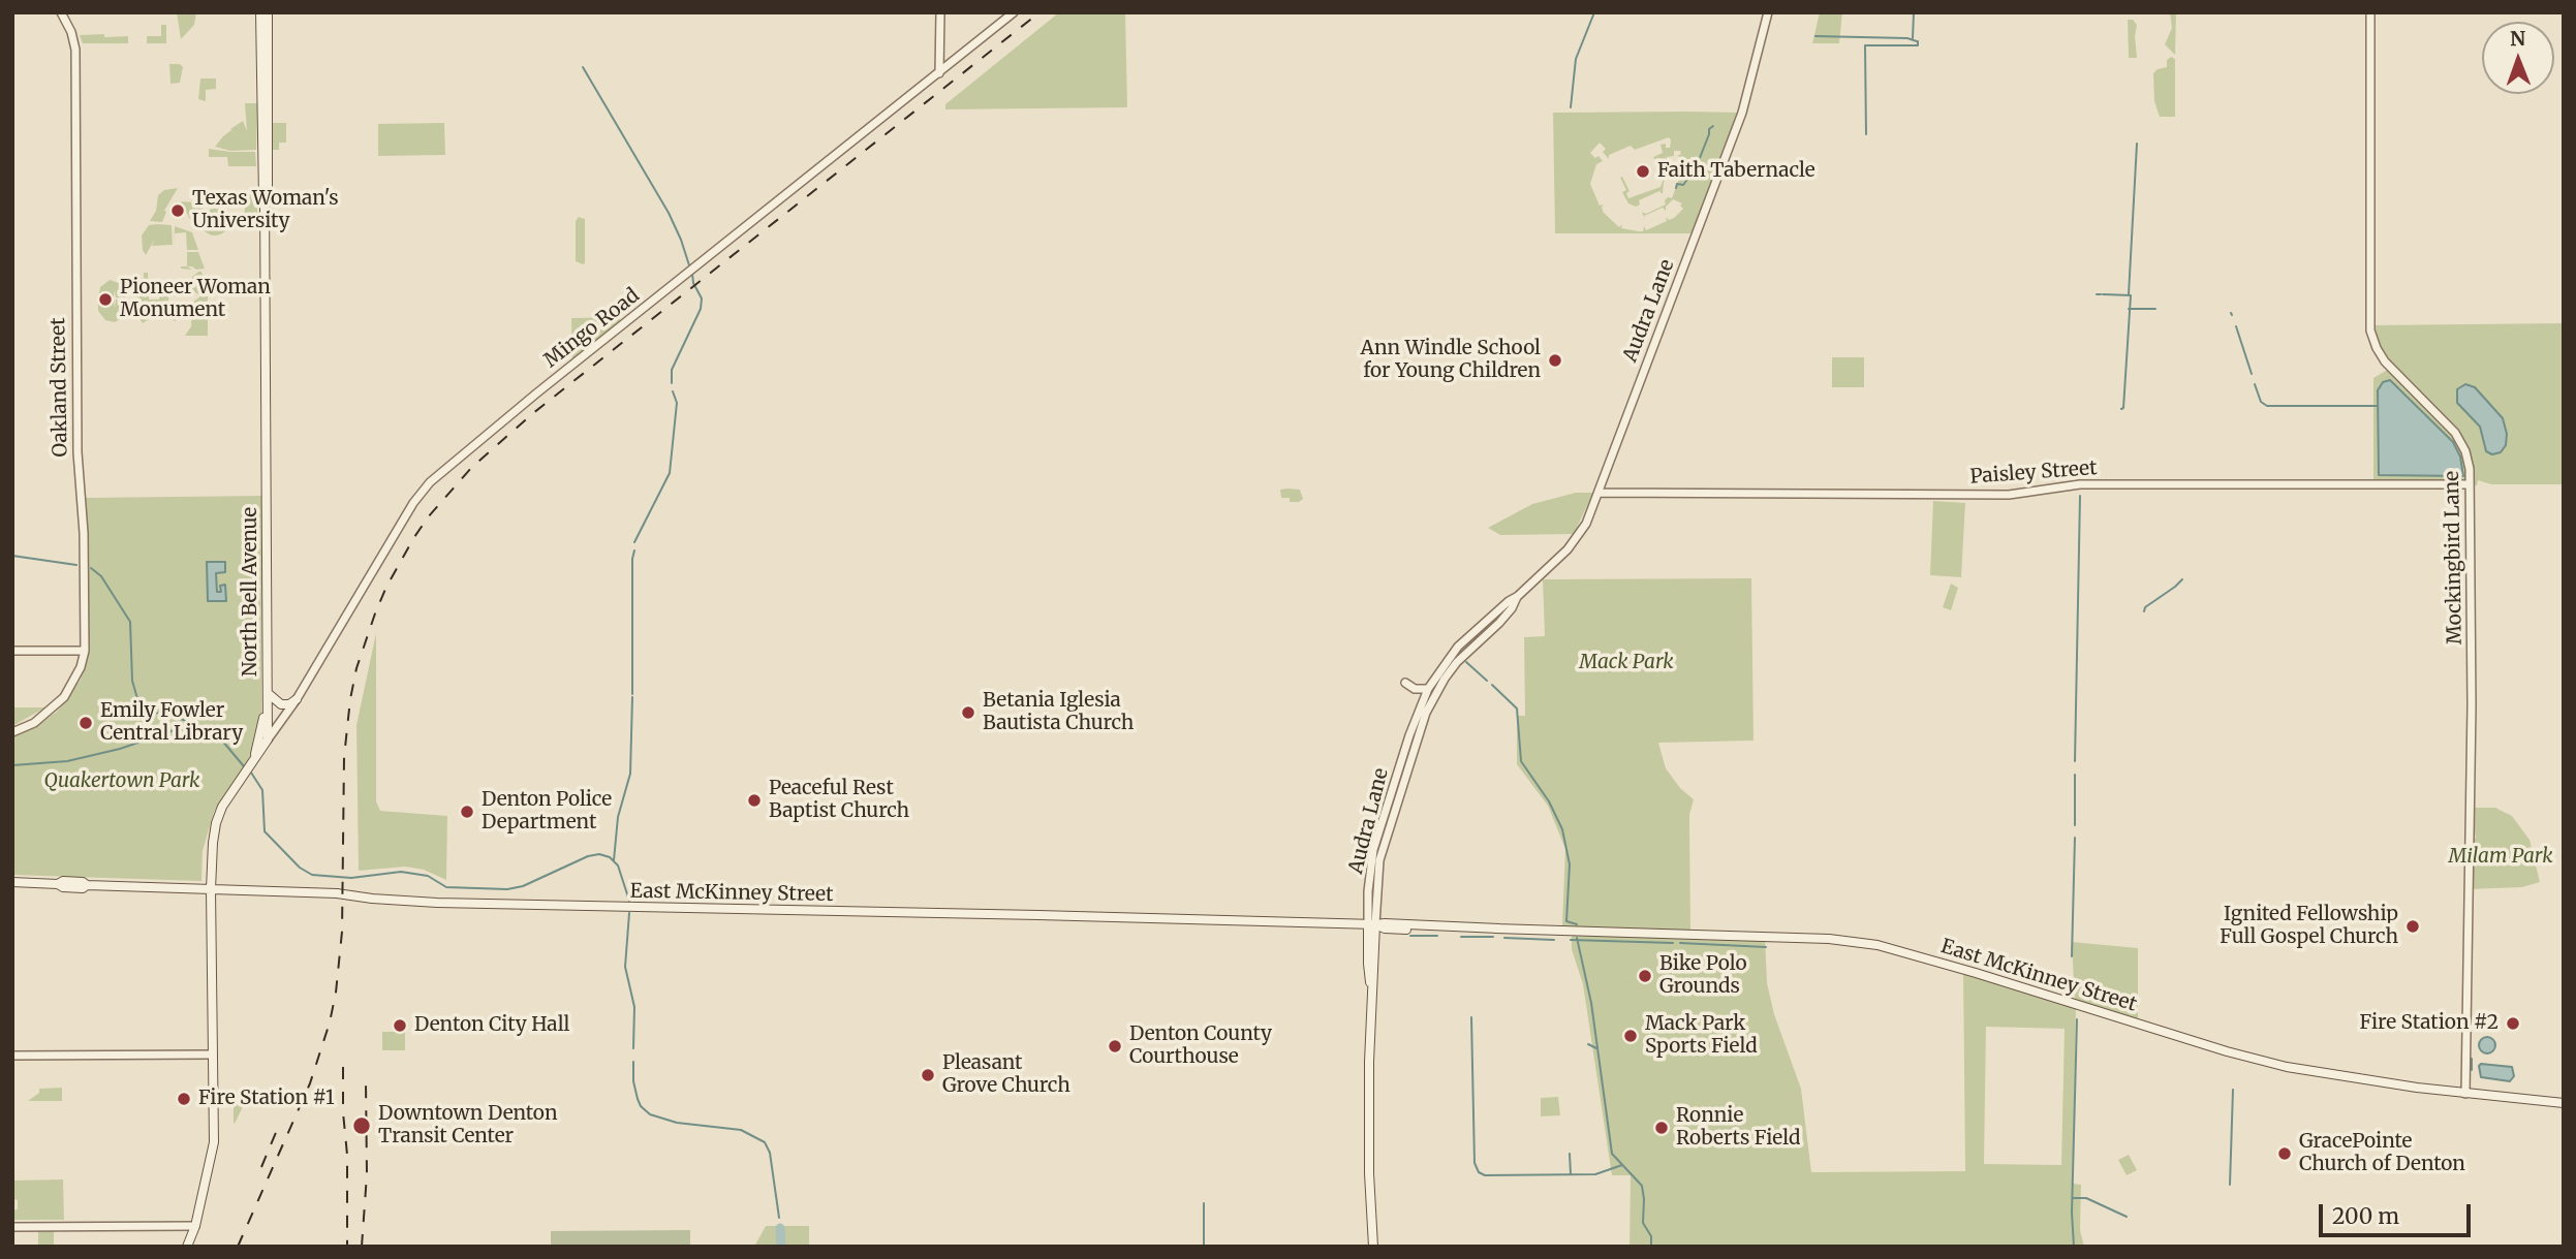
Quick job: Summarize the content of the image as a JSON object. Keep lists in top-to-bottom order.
{
  "streets": {
    "main road": ["North Bell Avenue", "East McKinney Street"],
    "street": [
      "Audra Lane",
      "Mingo Road",
      "Oakland Street",
      "Paisley Street",
      "Mockingbird Lane"
    ]
  },
  "crossings": [
    ["Audra Lane", "Paisley Street"],
    ["Audra Lane", "East McKinney Street"],
    ["Mingo Road", "North Bell Avenue"],
    ["Paisley Street", "Mockingbird Lane"],
    ["Mockingbird Lane", "East McKinney Street"]
  ],
  "parks": ["Mack Park", "Quakertown Park", "Milam Park"],
  "places": [
    "Faith Tabernacle",
    "Texas Woman's University",
    "Pioneer Woman Monument",
    "Ann Windle School for Young Children",
    "Betania Iglesia Bautista Church",
    "Emily Fowler Central Library",
    "Peaceful Rest Baptist Church",
    "Denton Police Department",
    "Ignited Fellowship Full Gospel Church",
    "Bike Polo Grounds",
    "Fire Station #2",
    "Denton City Hall",
    "Mack Park Sports Field",
    "Denton County Courthouse",
    "Pleasant Grove Church",
    "Fire Station #1",
    "Downtown Denton Transit Center",
    "Ronnie Roberts Field",
    "GracePointe Church of Denton"
  ],
  "scale_bar": "200 m",
  "north": "top"
}
